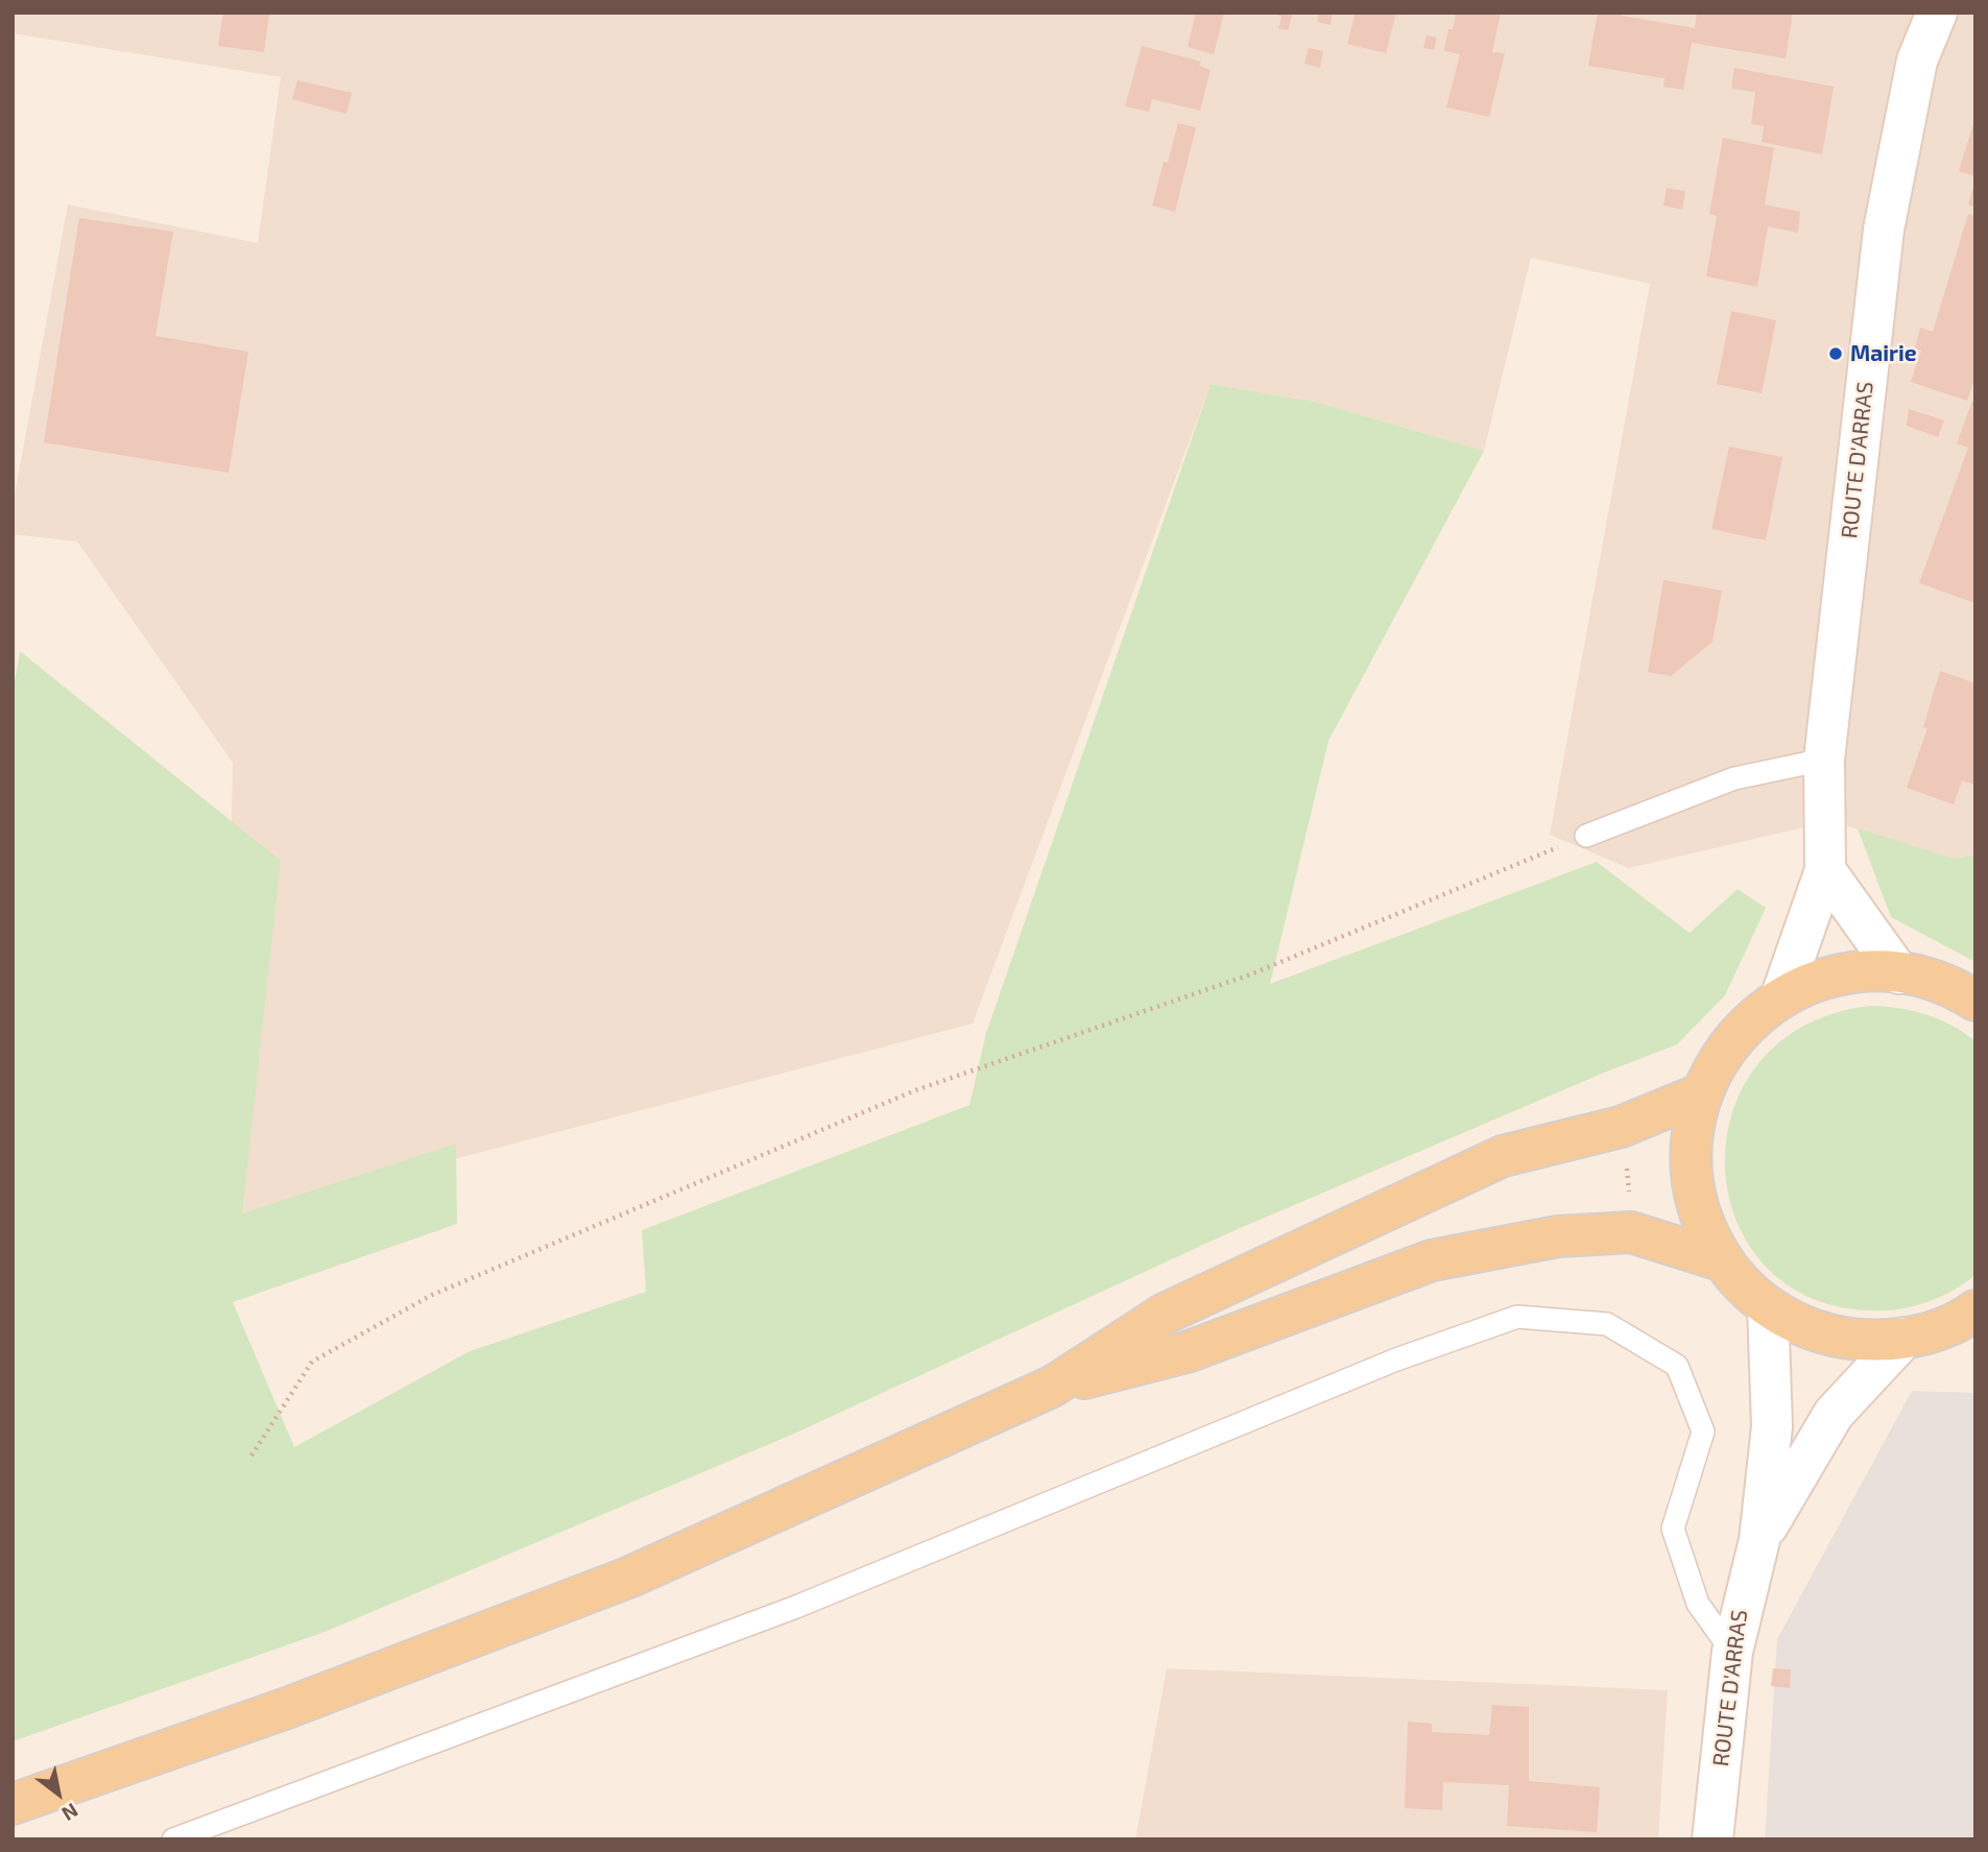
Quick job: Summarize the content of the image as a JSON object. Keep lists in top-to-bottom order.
{
  "streets": {
    "main road": ["ROUTE D'ARRAS"]
  },
  "places": ["Mairie"],
  "north": "bottom right"
}
